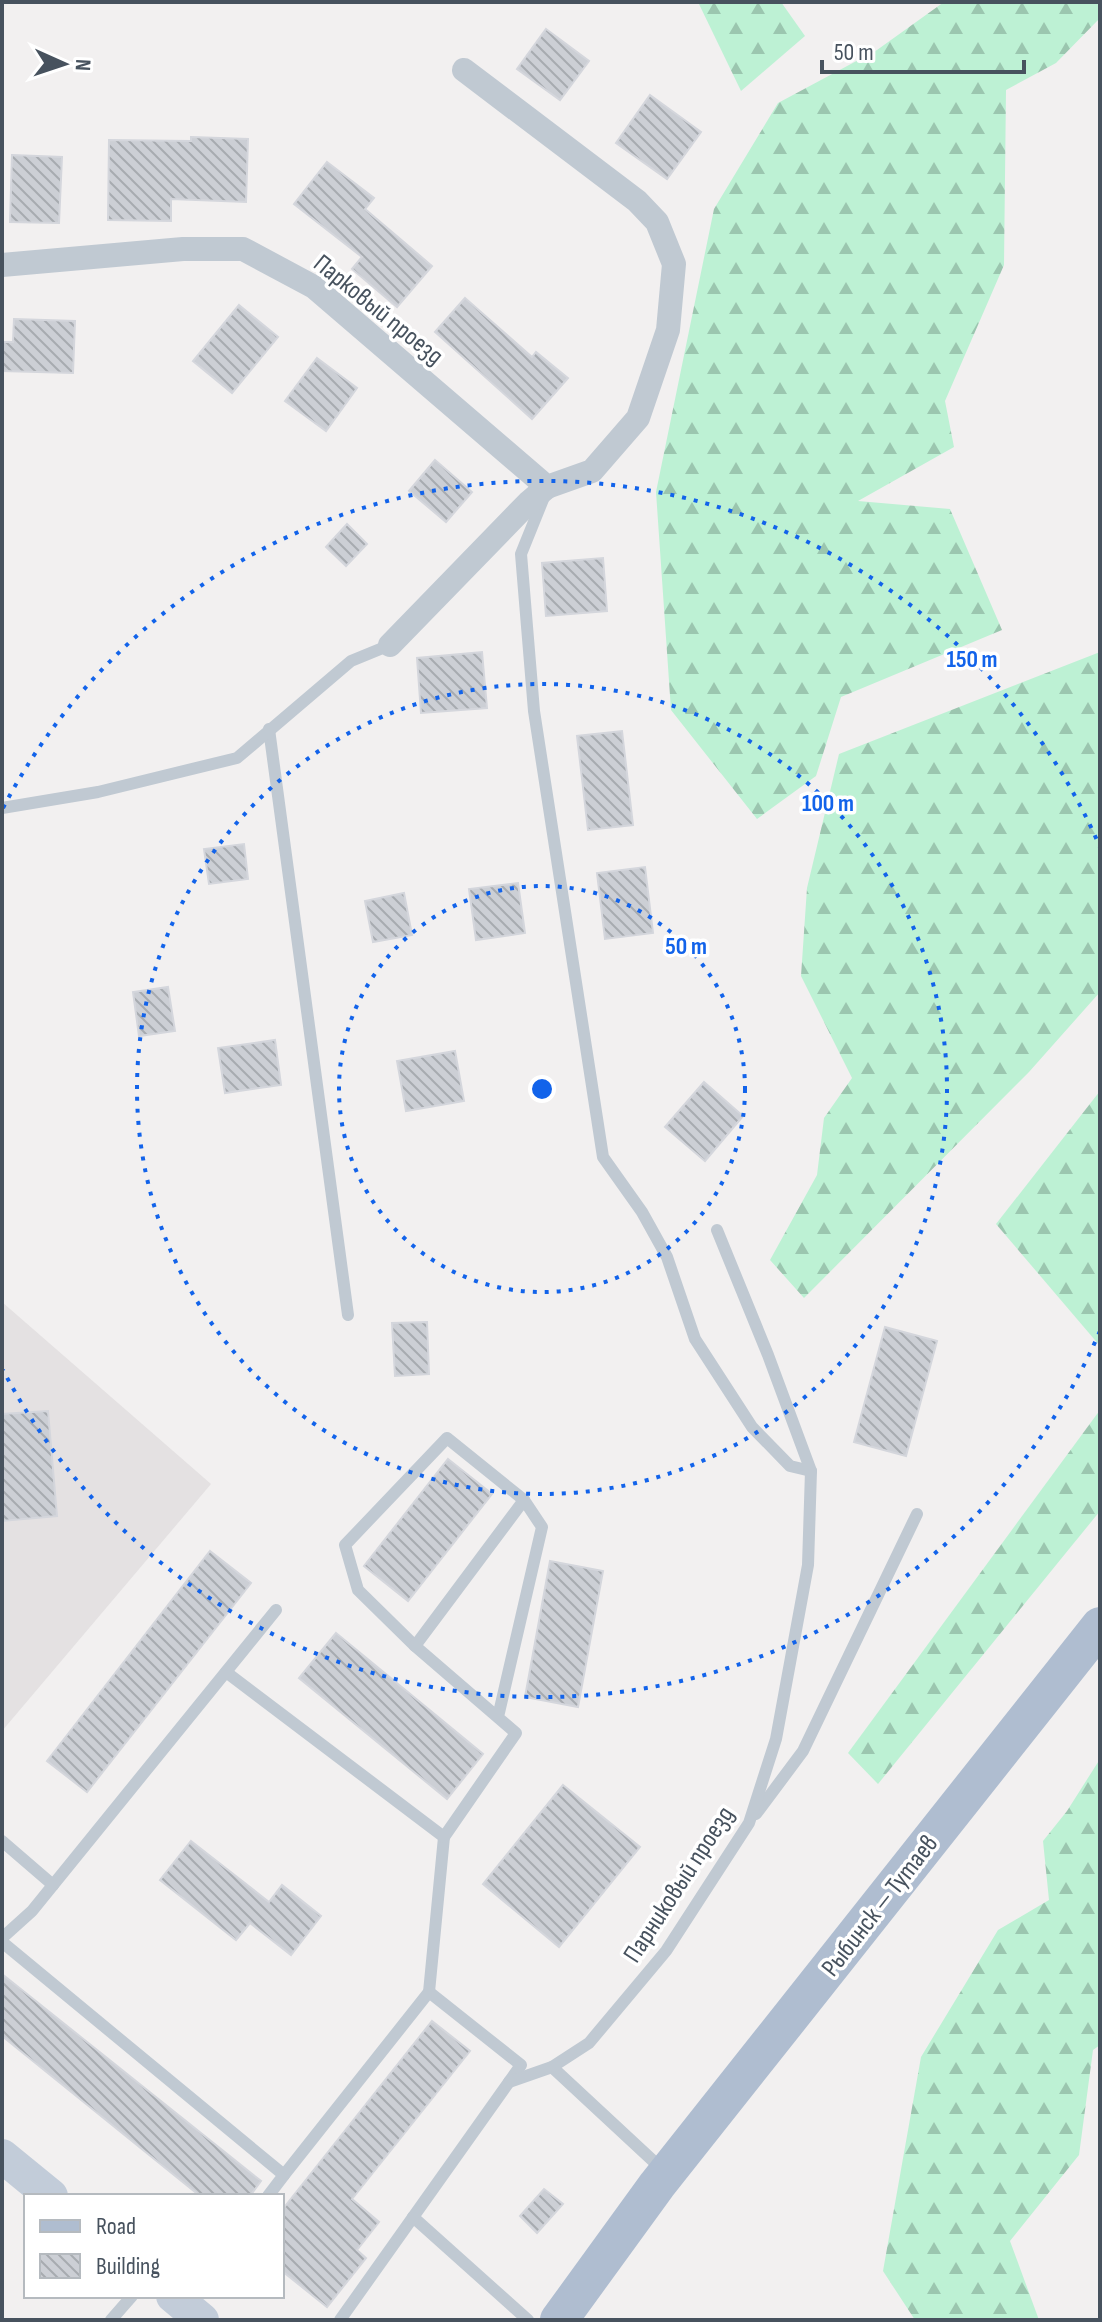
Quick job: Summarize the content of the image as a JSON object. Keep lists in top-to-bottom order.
{
  "streets": {
    "main road": ["Рыбинск — Тутаев"],
    "street": ["Парковый проезд"],
    "lane": ["Парниковый проезд"]
  },
  "legend": ["Road", "Building"],
  "scale_bar": "50 m",
  "north": "right",
  "rings": ["150 m", "100 m", "50 m"]
}
